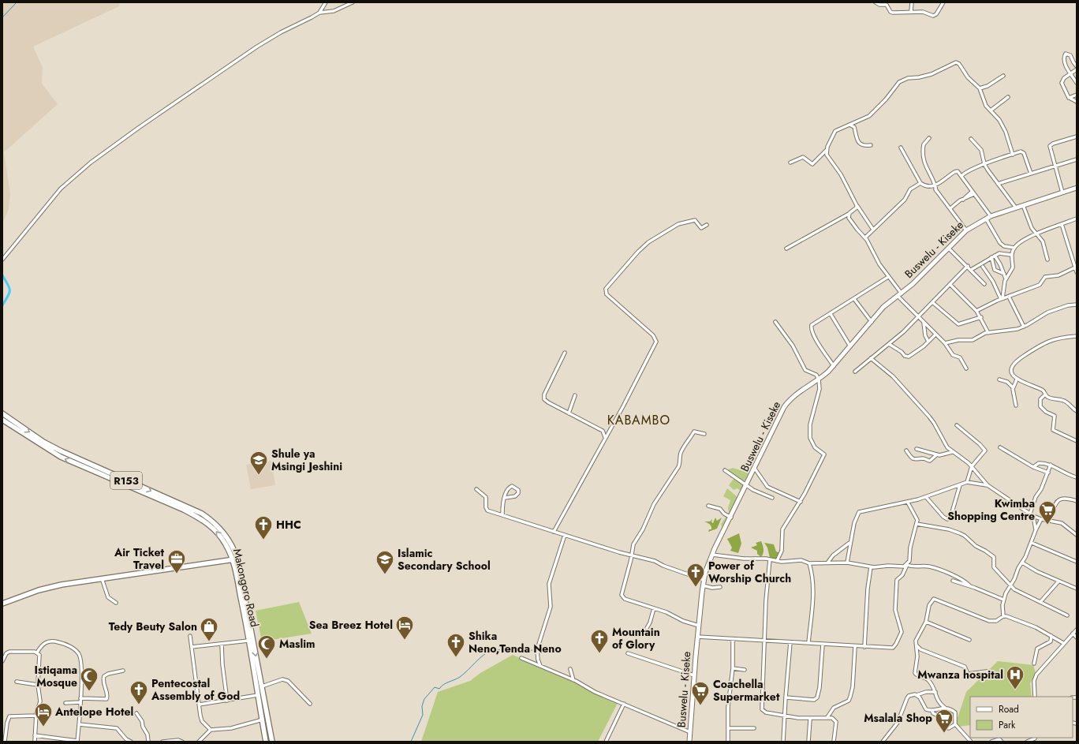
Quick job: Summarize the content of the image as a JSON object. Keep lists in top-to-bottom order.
{
  "streets": {
    "main road": ["Buswelu - Kiseke", "R153", "Makongoro Road"]
  },
  "districts": ["KABAMBO"],
  "places": {
    "school or university": ["Shule ya Msingi Jeshini", "Islamic Secondary School"],
    "supermarket": ["Kwimba Shopping Centre", "Coachella Supermarket", "Msalala Shop"],
    "church": [
      "HHC",
      "Power of Worship Church",
      "Mountain of Glory",
      "Shika Neno,Tenda Neno",
      "Pentecostal Assembly of God"
    ],
    "office": ["Air Ticket Travel"],
    "hotel": ["Sea Breez Hotel", "Antelope Hotel"],
    "shop": ["Tedy Beuty Salon"],
    "mosque": ["Maslim", "Istiqama Mosque"],
    "hospital": ["Mwanza hospital"]
  },
  "legend": ["Road", "Park"]
}
